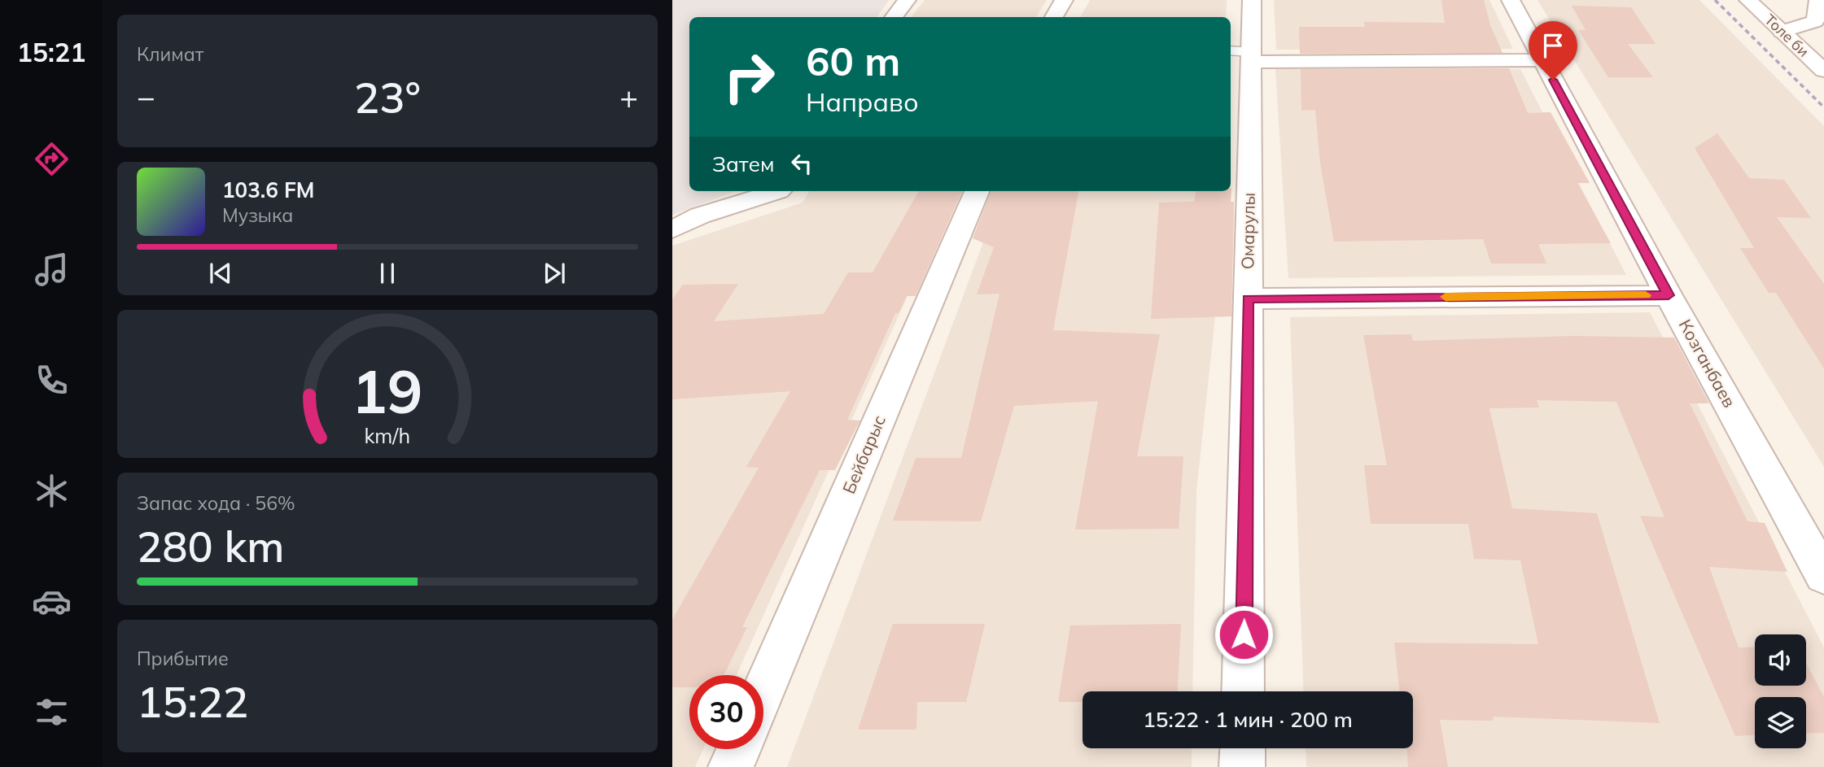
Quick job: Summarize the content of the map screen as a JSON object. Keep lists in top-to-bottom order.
{
  "streets": {
    "street": [
      "Толе би",
      "Омарулы",
      "Козганбаев",
      "Бейбарыс"
    ]
  },
  "page": {
    "tabs": "15:21",
    "tile": [
      "Климат",
      ["Запас хода · 56%", "280 km"],
      ["Прибытие", "15:22"]
    ],
    "turn": ["60 m", "Направо"],
    "heat": ["−", "23°", "+"],
    "then": "Затем",
    "song": ["103.6 FM", "Музыка"],
    "limit": "30",
    "trip": "15:22 · 1 мин · 200 m",
    "gauge": ["19", "km/h"]
  }
}
